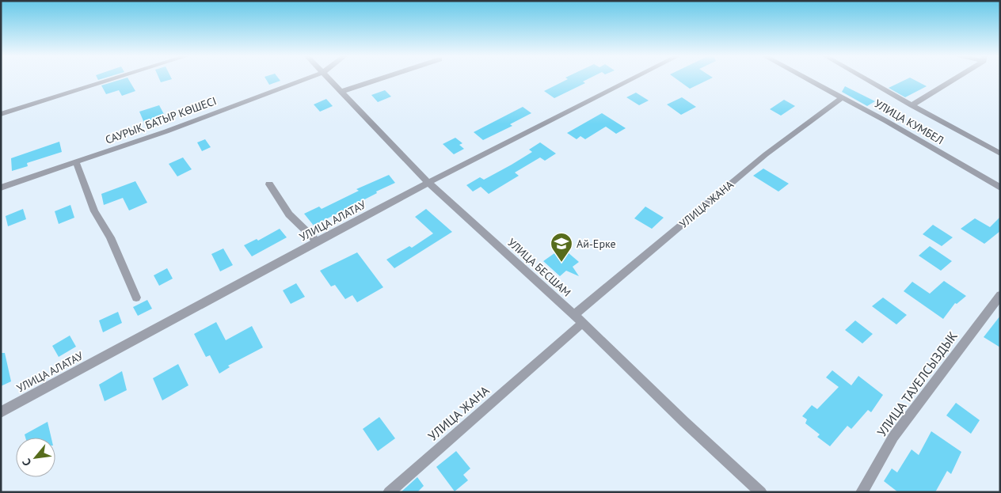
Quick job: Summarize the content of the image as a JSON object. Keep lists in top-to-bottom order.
{
  "streets": {
    "street": [
      "САУРЫҚ БАТЫР КӨШЕСІ",
      "УЛИЦА КУМБЕЛ",
      "УЛИЦА ЖАНА",
      "УЛИЦА АЛАТАУ",
      "УЛИЦА БЕСШАМ",
      "УЛИЦА ТАУЕЛСЫЗДЫК"
    ]
  },
  "crossings": [
    ["УЛИЦА КУМБЕЛ", "УЛИЦА ЖАНА"],
    ["УЛИЦА ЖАНА", "УЛИЦА БЕСШАМ"],
    ["УЛИЦА АЛАТАУ", "УЛИЦА БЕСШАМ"]
  ],
  "places": {
    "school or university": ["Ай-Ерке"]
  },
  "north": "bottom left"
}
